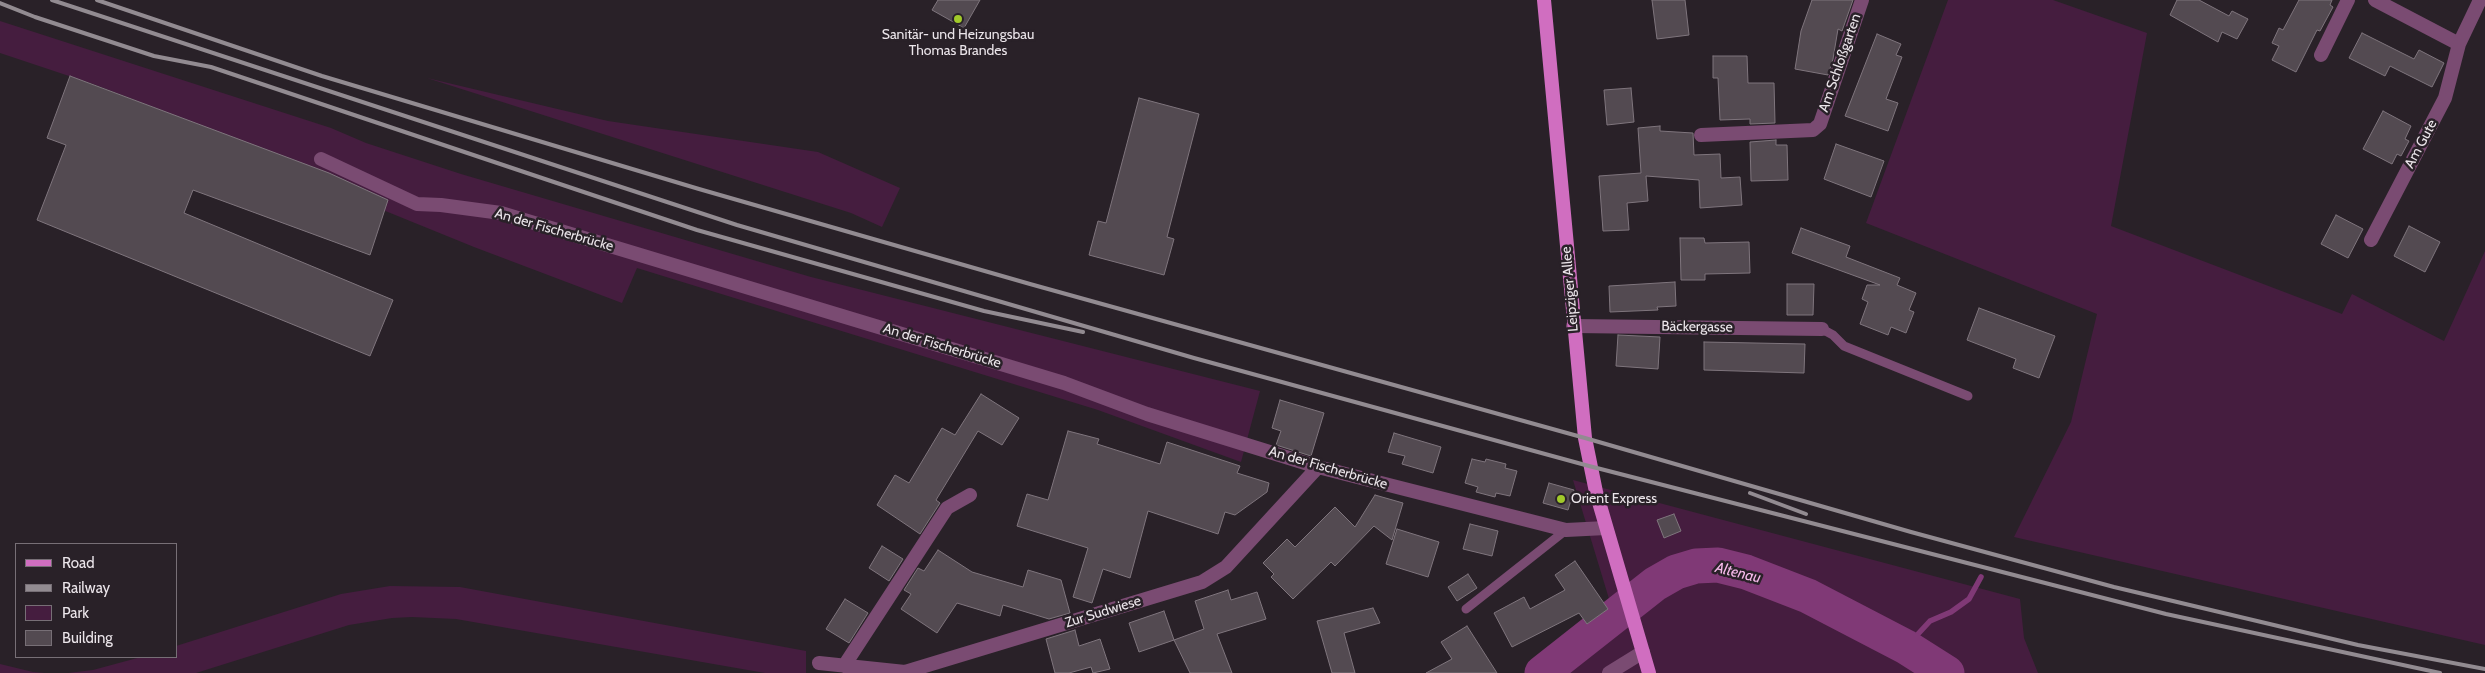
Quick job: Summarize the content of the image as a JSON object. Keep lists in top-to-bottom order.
{
  "streets": {
    "main road": ["Leipziger Allee"],
    "street": [
      "Am Schloßgarten",
      "Am Gute",
      "An der Fischerbrücke",
      "Bäckergasse",
      "Zur Sudwiese"
    ]
  },
  "crossings": [
    ["An der Fischerbrücke", "Leipziger Allee"],
    ["An der Fischerbrücke", "Zur Sudwiese"],
    ["Leipziger Allee", "Bäckergasse"]
  ],
  "water": ["Altenau"],
  "places": ["Sanitär- und Heizungsbau Thomas Brandes", "Orient Express"],
  "legend": [
    "Road",
    "Railway",
    "Park",
    "Building"
  ]
}
